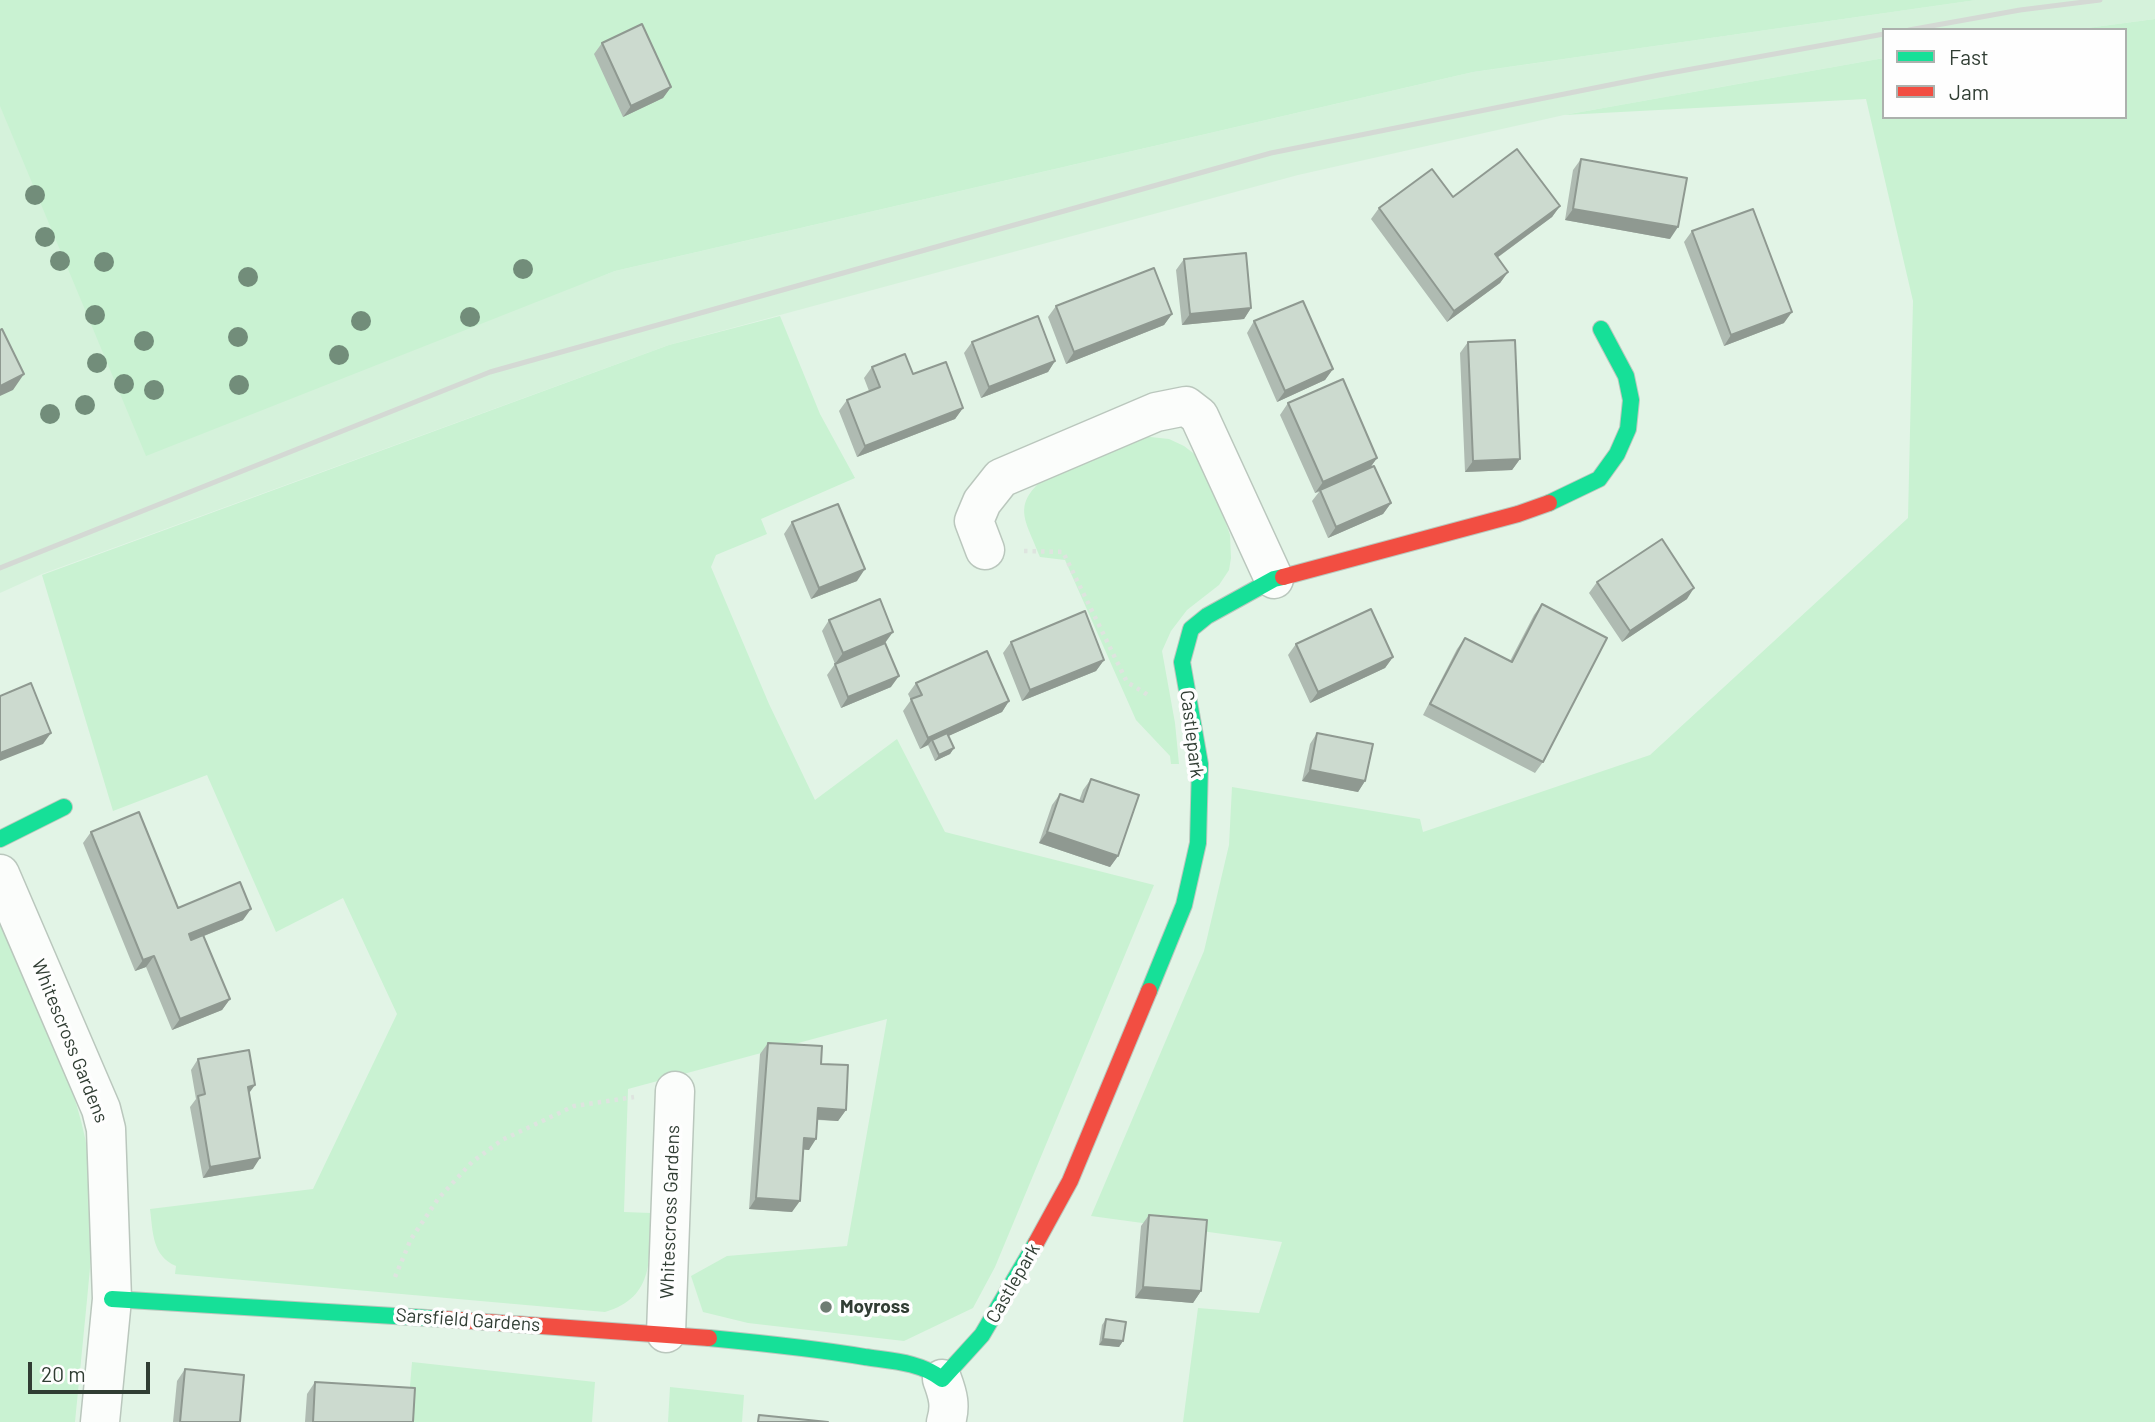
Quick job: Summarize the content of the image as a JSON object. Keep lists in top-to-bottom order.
{
  "streets": {
    "street": ["Castlepark", "Whitescross Gardens", "Sarsfield Gardens"]
  },
  "crossings": [
    ["Castlepark", "Sarsfield Gardens"],
    ["Whitescross Gardens", "Sarsfield Gardens"]
  ],
  "places": ["Moyross"],
  "legend": ["Fast", "Jam"],
  "scale_bar": "20 m"
}
